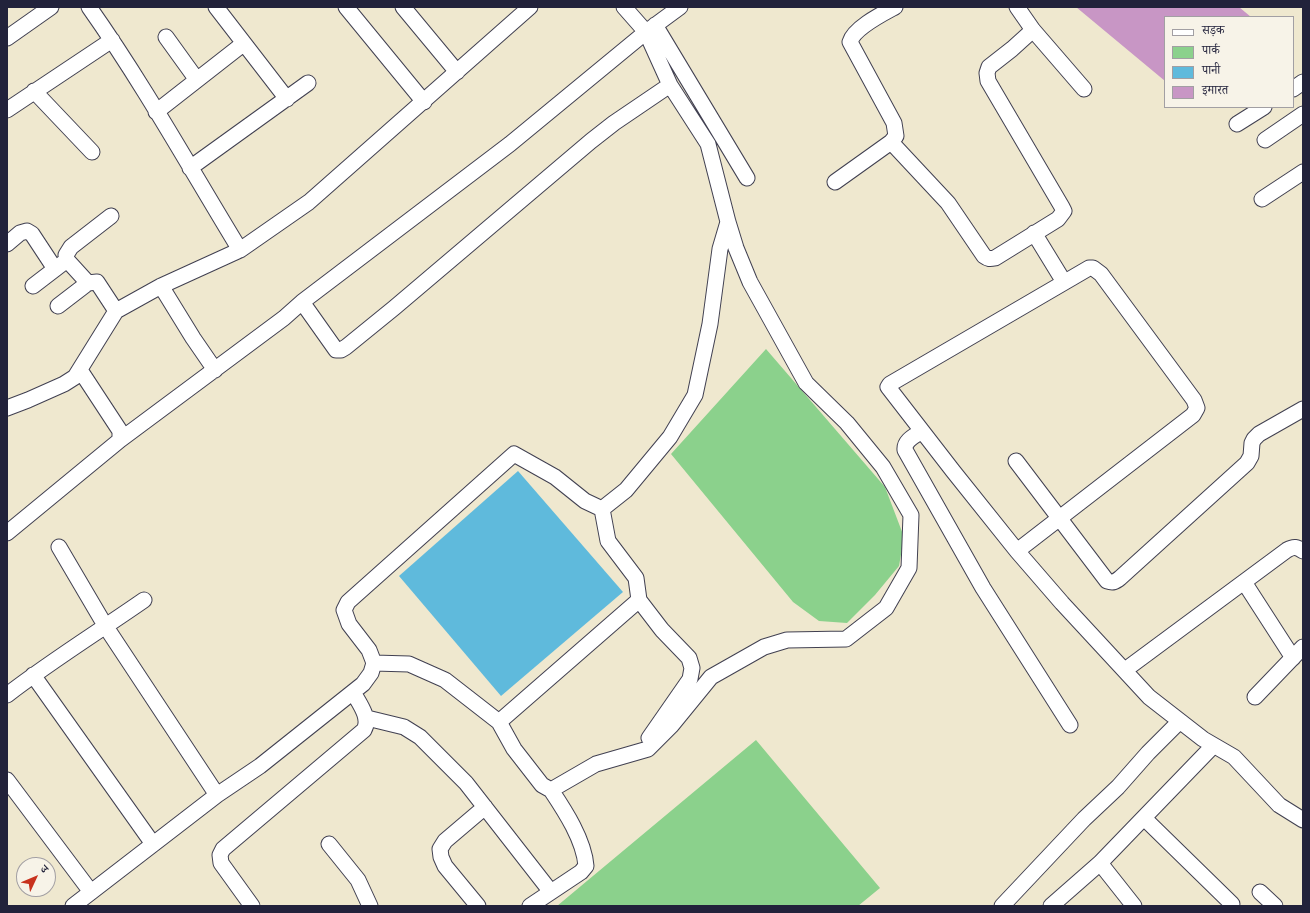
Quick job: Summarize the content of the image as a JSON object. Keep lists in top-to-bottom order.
{
  "legend": [
    "सड़क",
    "पार्क",
    "पानी",
    "इमारत"
  ],
  "north": "top right"
}
